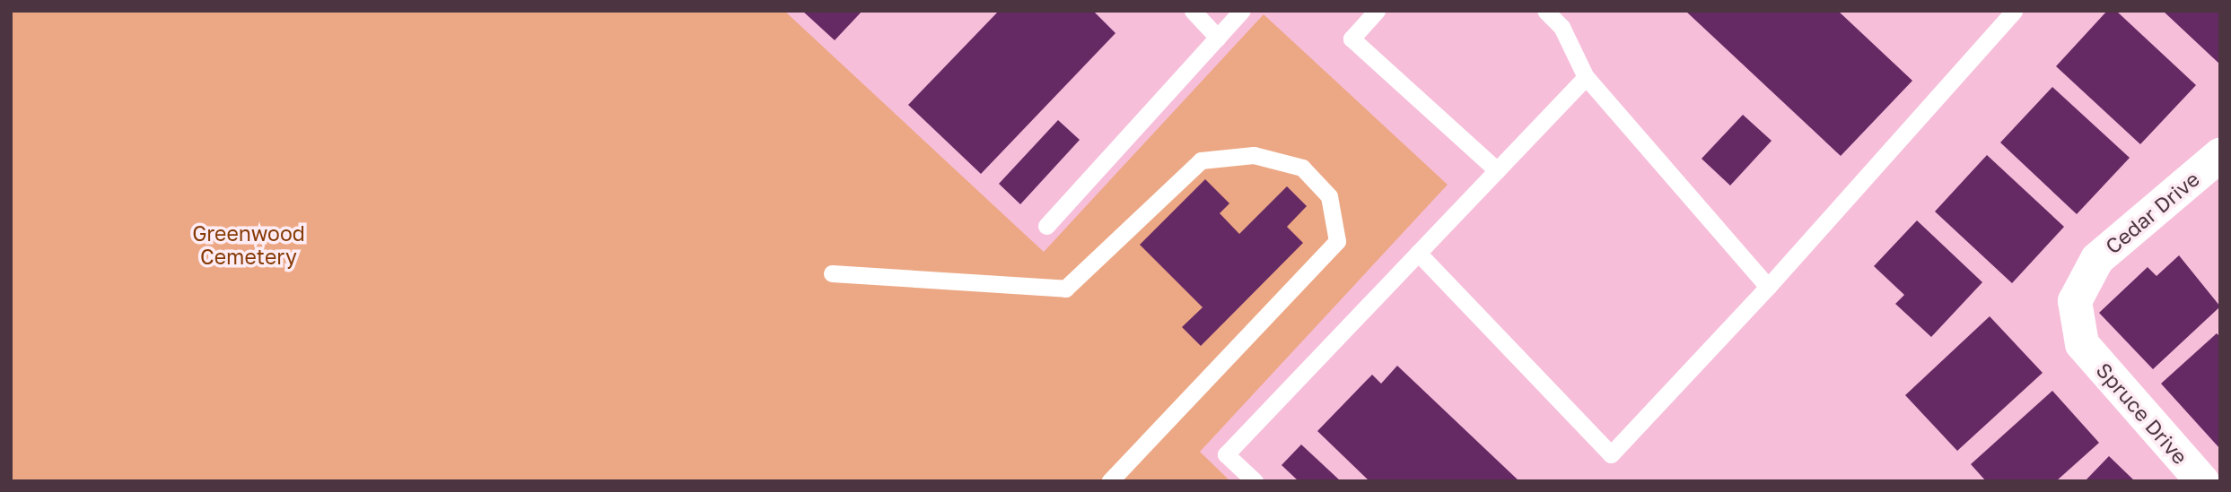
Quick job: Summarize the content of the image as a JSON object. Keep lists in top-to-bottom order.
{
  "streets": {
    "street": ["Cedar Drive", "Spruce Drive"]
  },
  "crossings": [
    ["Cedar Drive", "Spruce Drive"]
  ],
  "parks": ["Greenwood Cemetery"]
}
